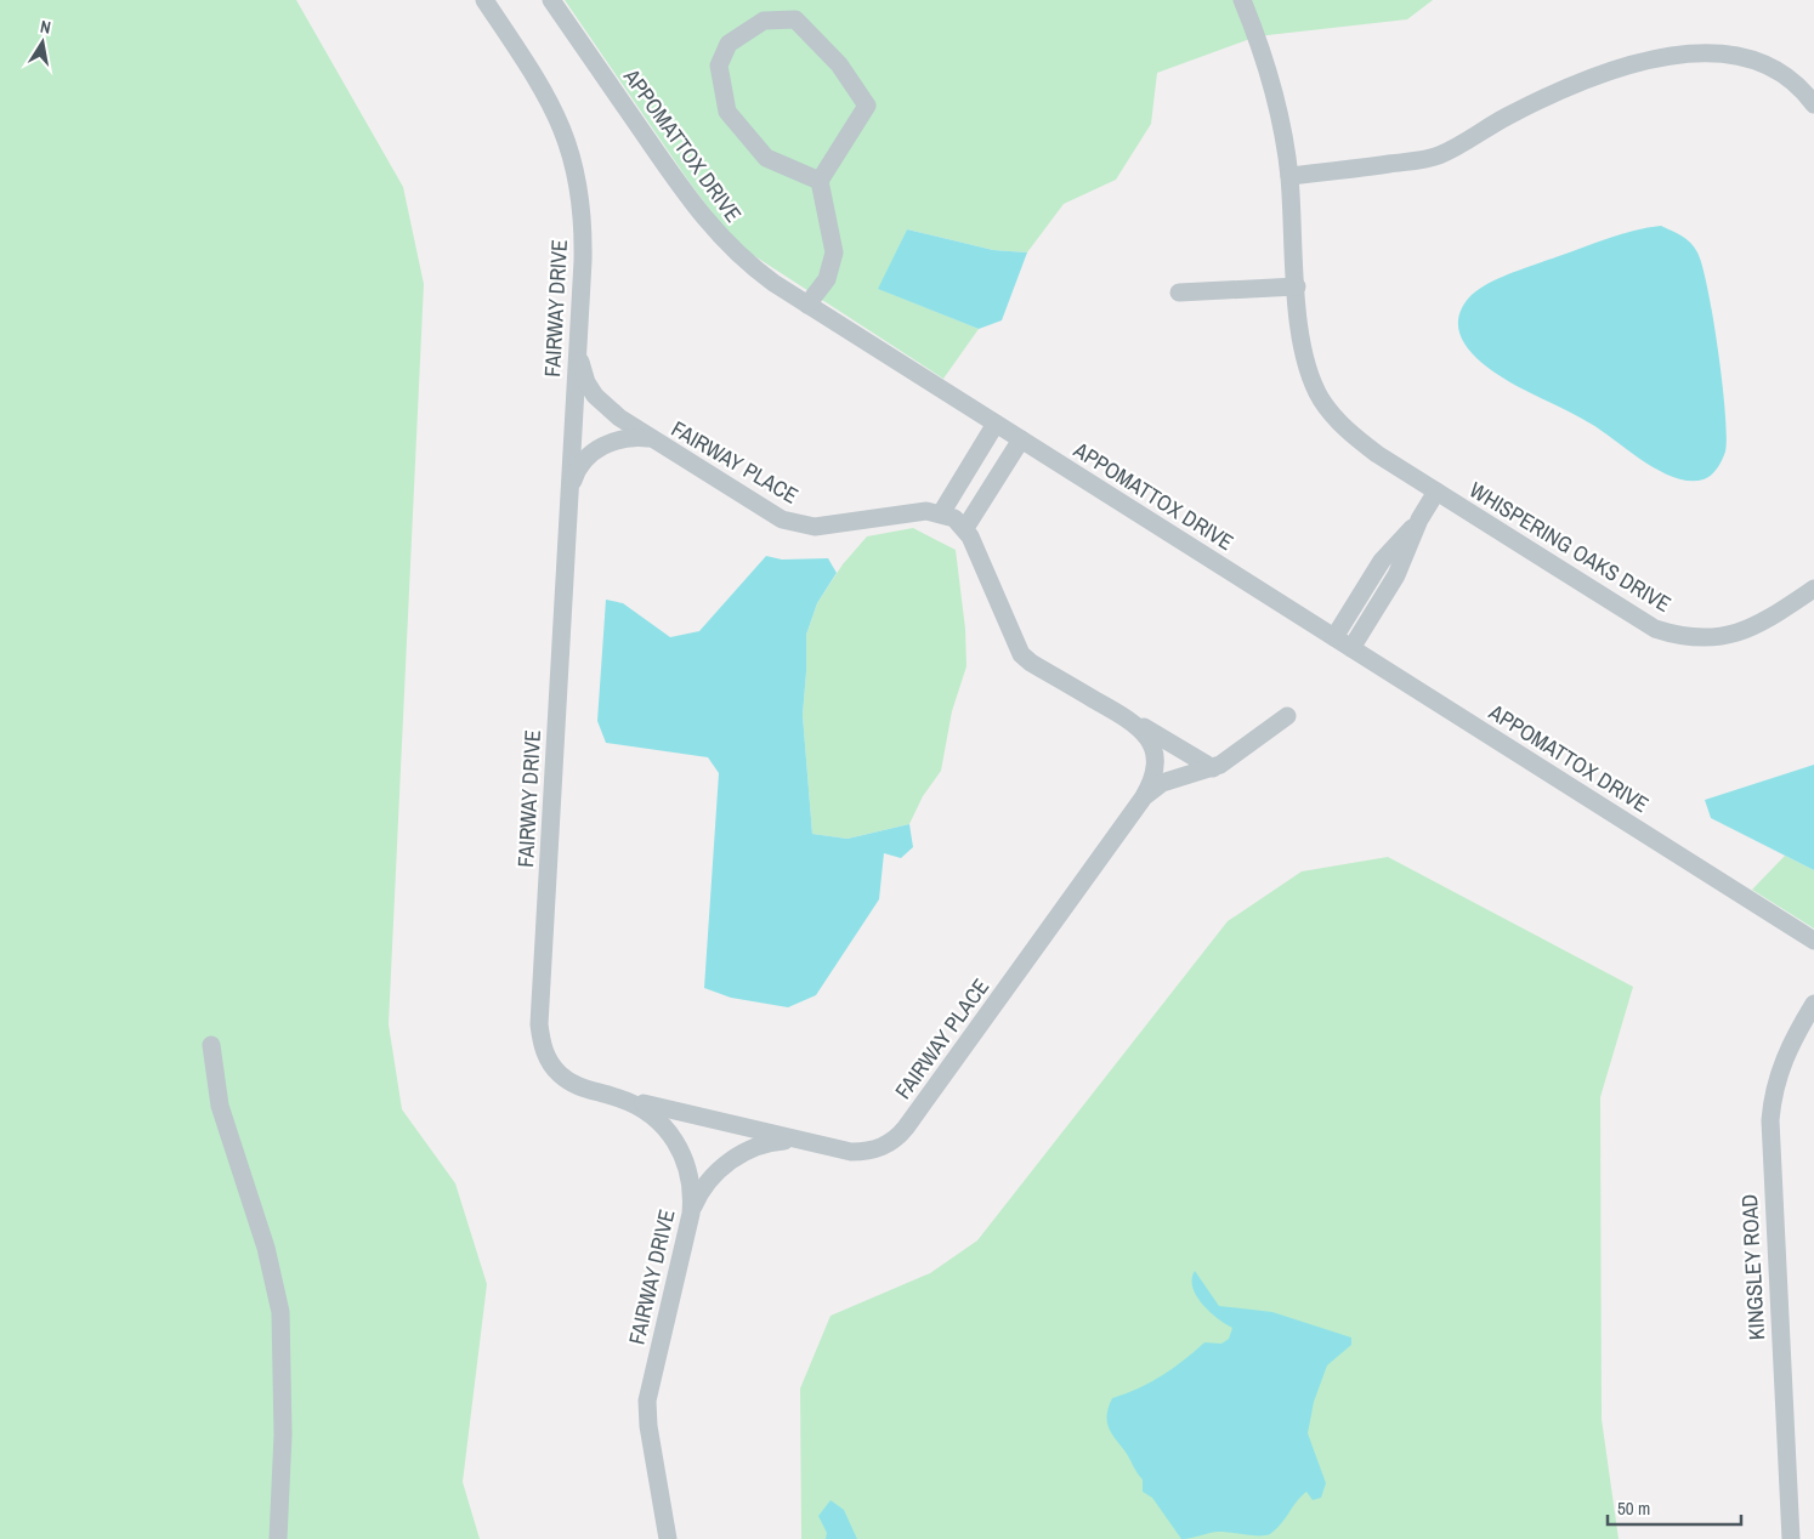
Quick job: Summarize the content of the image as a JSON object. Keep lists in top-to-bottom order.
{
  "streets": {
    "street": [
      "APPOMATTOX DRIVE",
      "FAIRWAY DRIVE",
      "FAIRWAY PLACE",
      "WHISPERING OAKS DRIVE",
      "KINGSLEY ROAD"
    ]
  },
  "crossings": [
    ["FAIRWAY DRIVE", "FAIRWAY PLACE"]
  ],
  "scale_bar": "50 m",
  "north": "top"
}
